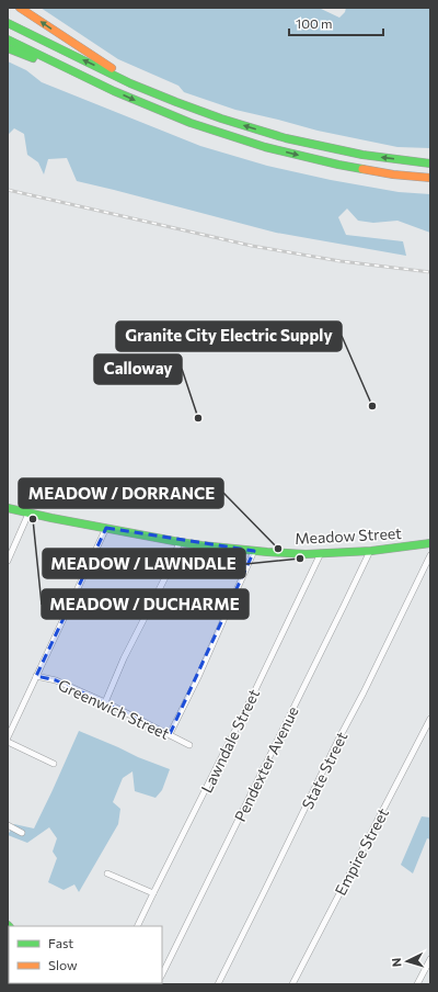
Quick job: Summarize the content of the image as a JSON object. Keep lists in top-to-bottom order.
{
  "streets": {
    "main road": ["Meadow Street"],
    "street": [
      "Greenwich Street",
      "Lawndale Street",
      "Pendexter Avenue",
      "State Street",
      "Empire Street"
    ]
  },
  "crossings": [
    ["Meadow Street", "Lawndale Street"],
    ["Meadow Street", "Pendexter Avenue"]
  ],
  "places": [
    "Granite City Electric Supply",
    "Calloway",
    "MEADOW / DUCHARME",
    "MEADOW / DORRANCE",
    "MEADOW / LAWNDALE"
  ],
  "legend": ["Fast", "Slow"],
  "scale_bar": "100 m",
  "north": "left"
}
